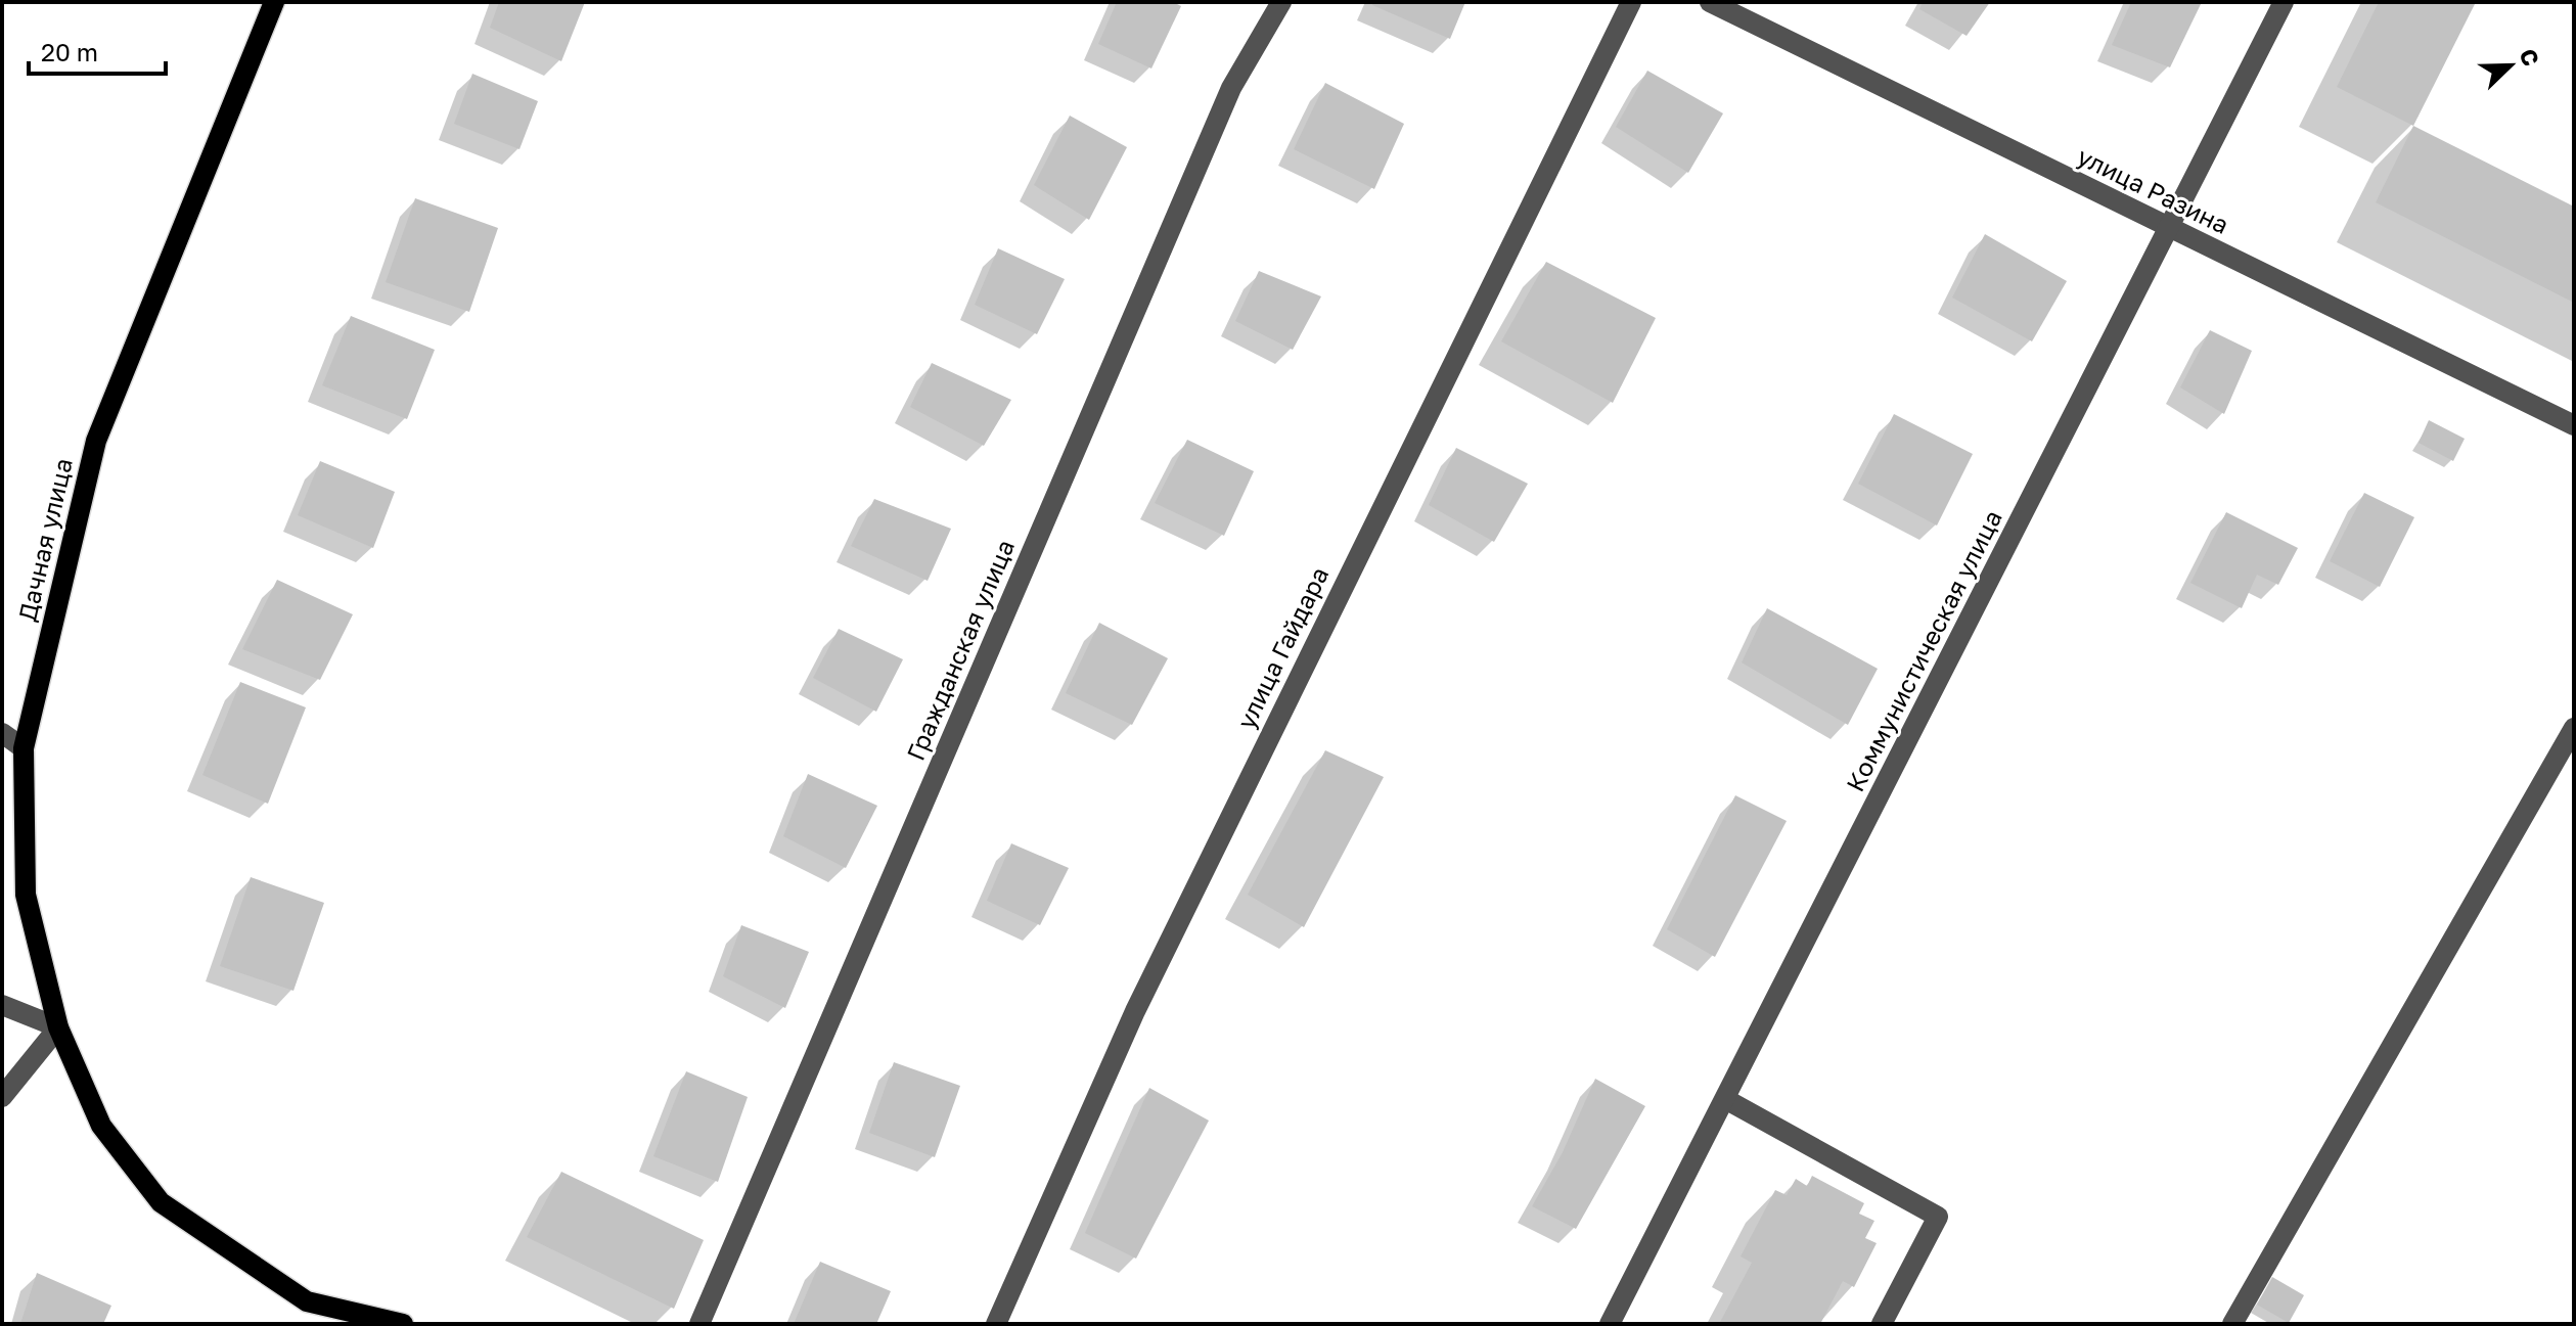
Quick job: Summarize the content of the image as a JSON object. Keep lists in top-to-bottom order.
{
  "streets": {
    "main road": ["Дачная улица"],
    "street": [
      "улица Разина",
      "улица Гайдара",
      "Гражданская улица",
      "Коммунистическая улица"
    ]
  },
  "crossings": [
    ["улица Разина", "Коммунистическая улица"]
  ],
  "scale_bar": "20 m",
  "north": "top right"
}
